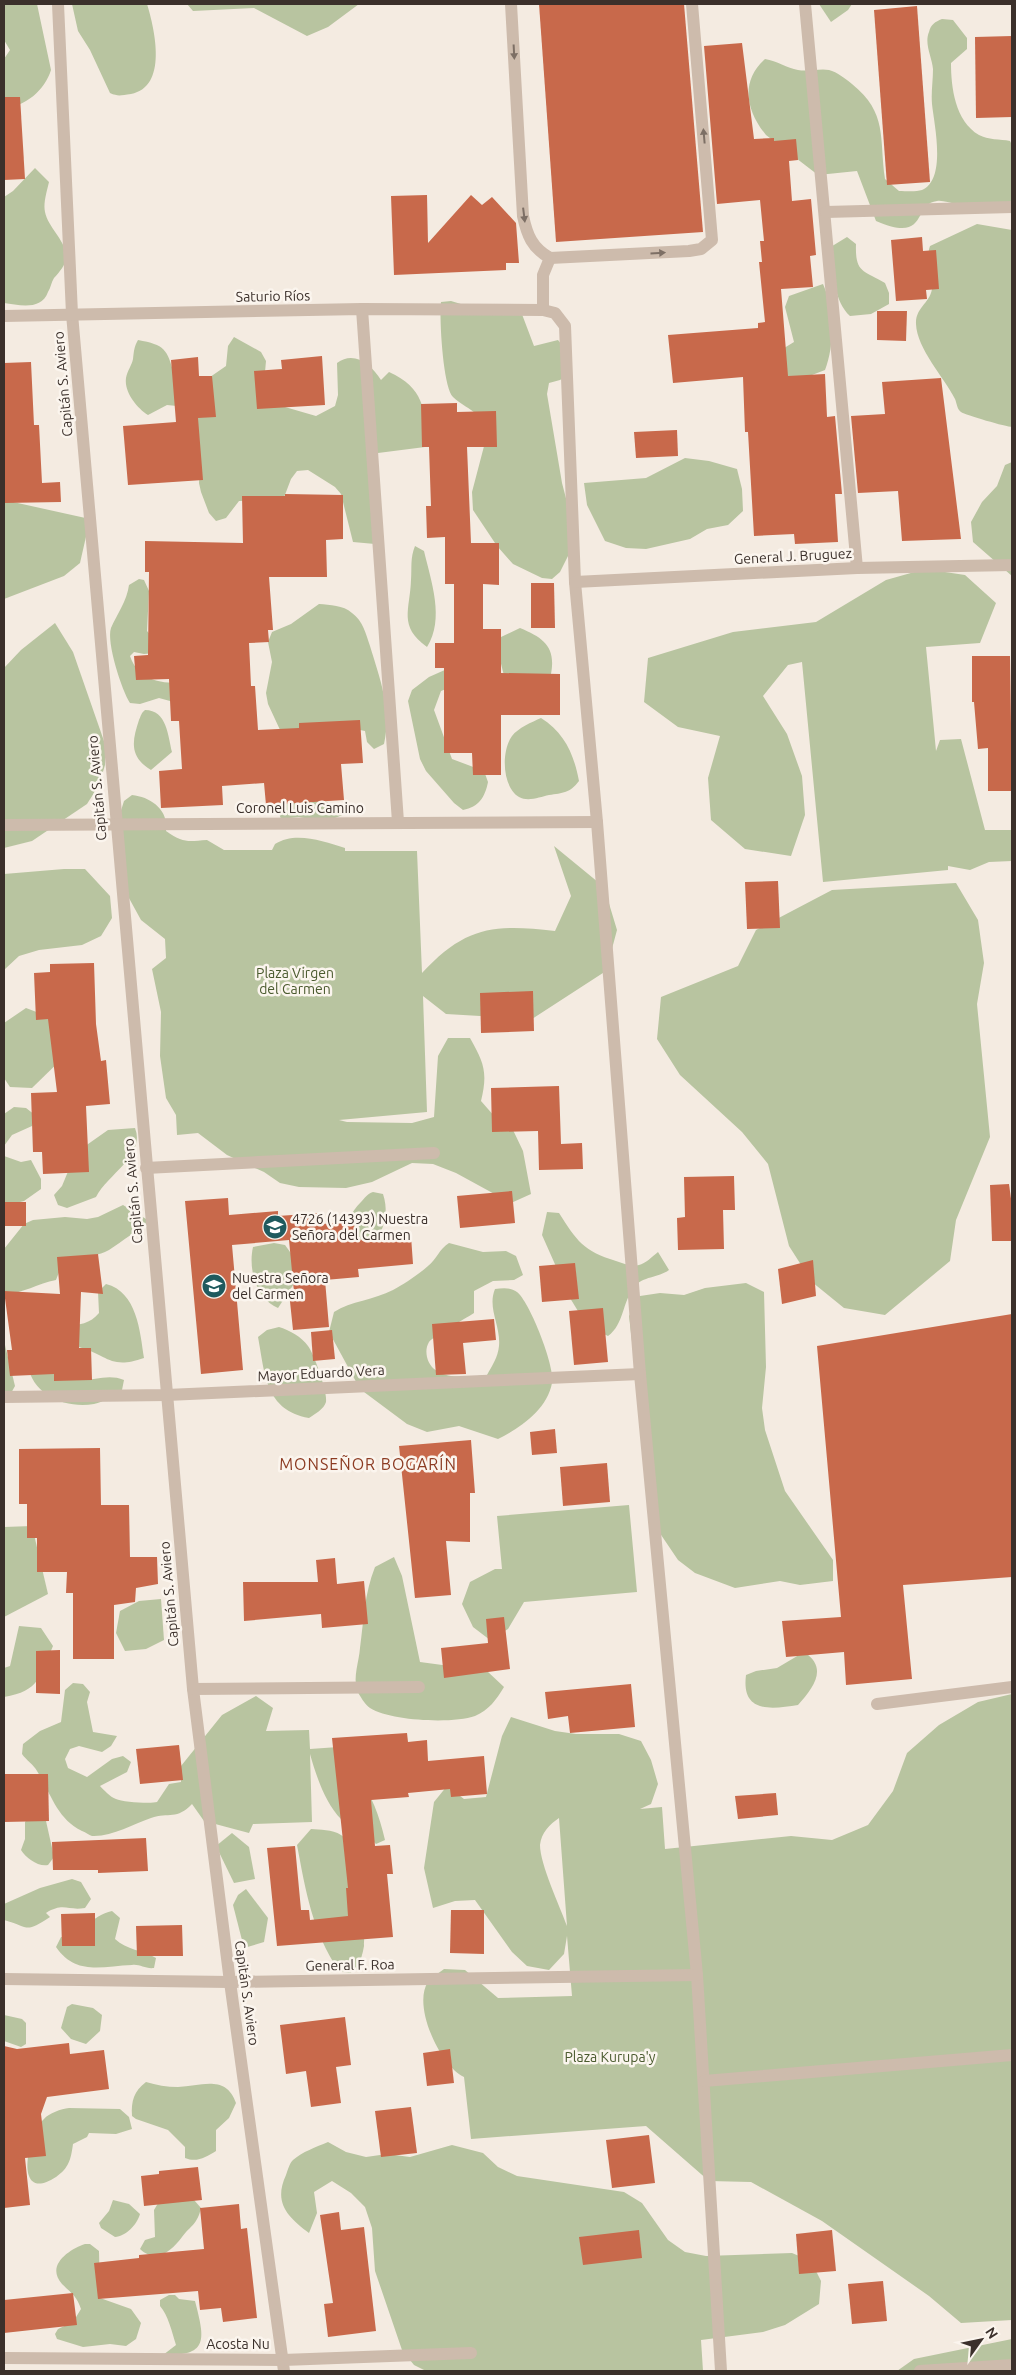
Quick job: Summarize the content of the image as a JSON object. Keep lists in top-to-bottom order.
{
  "streets": {
    "street": [
      "Saturio Ríos",
      "Capitán S. Aviero",
      "General J. Bruguez",
      "Coronel Luis Camino",
      "Mayor Eduardo Vera",
      "General F. Roa",
      "Acosta Nu"
    ]
  },
  "crossings": [
    ["Saturio Ríos", "Capitán S. Aviero"],
    ["Capitán S. Aviero", "Coronel Luis Camino"],
    ["Capitán S. Aviero", "Mayor Eduardo Vera"],
    ["Capitán S. Aviero", "General F. Roa"],
    ["Capitán S. Aviero", "Acosta Nu"]
  ],
  "districts": ["MONSEÑOR BOGARÍN"],
  "parks": ["Plaza Virgen del Carmen", "Plaza Kurupa'y"],
  "places": {
    "school or university": ["4726 (14393) Nuestra Señora del Carmen", "Nuestra Señora del Carmen"]
  },
  "north": "top right"
}
